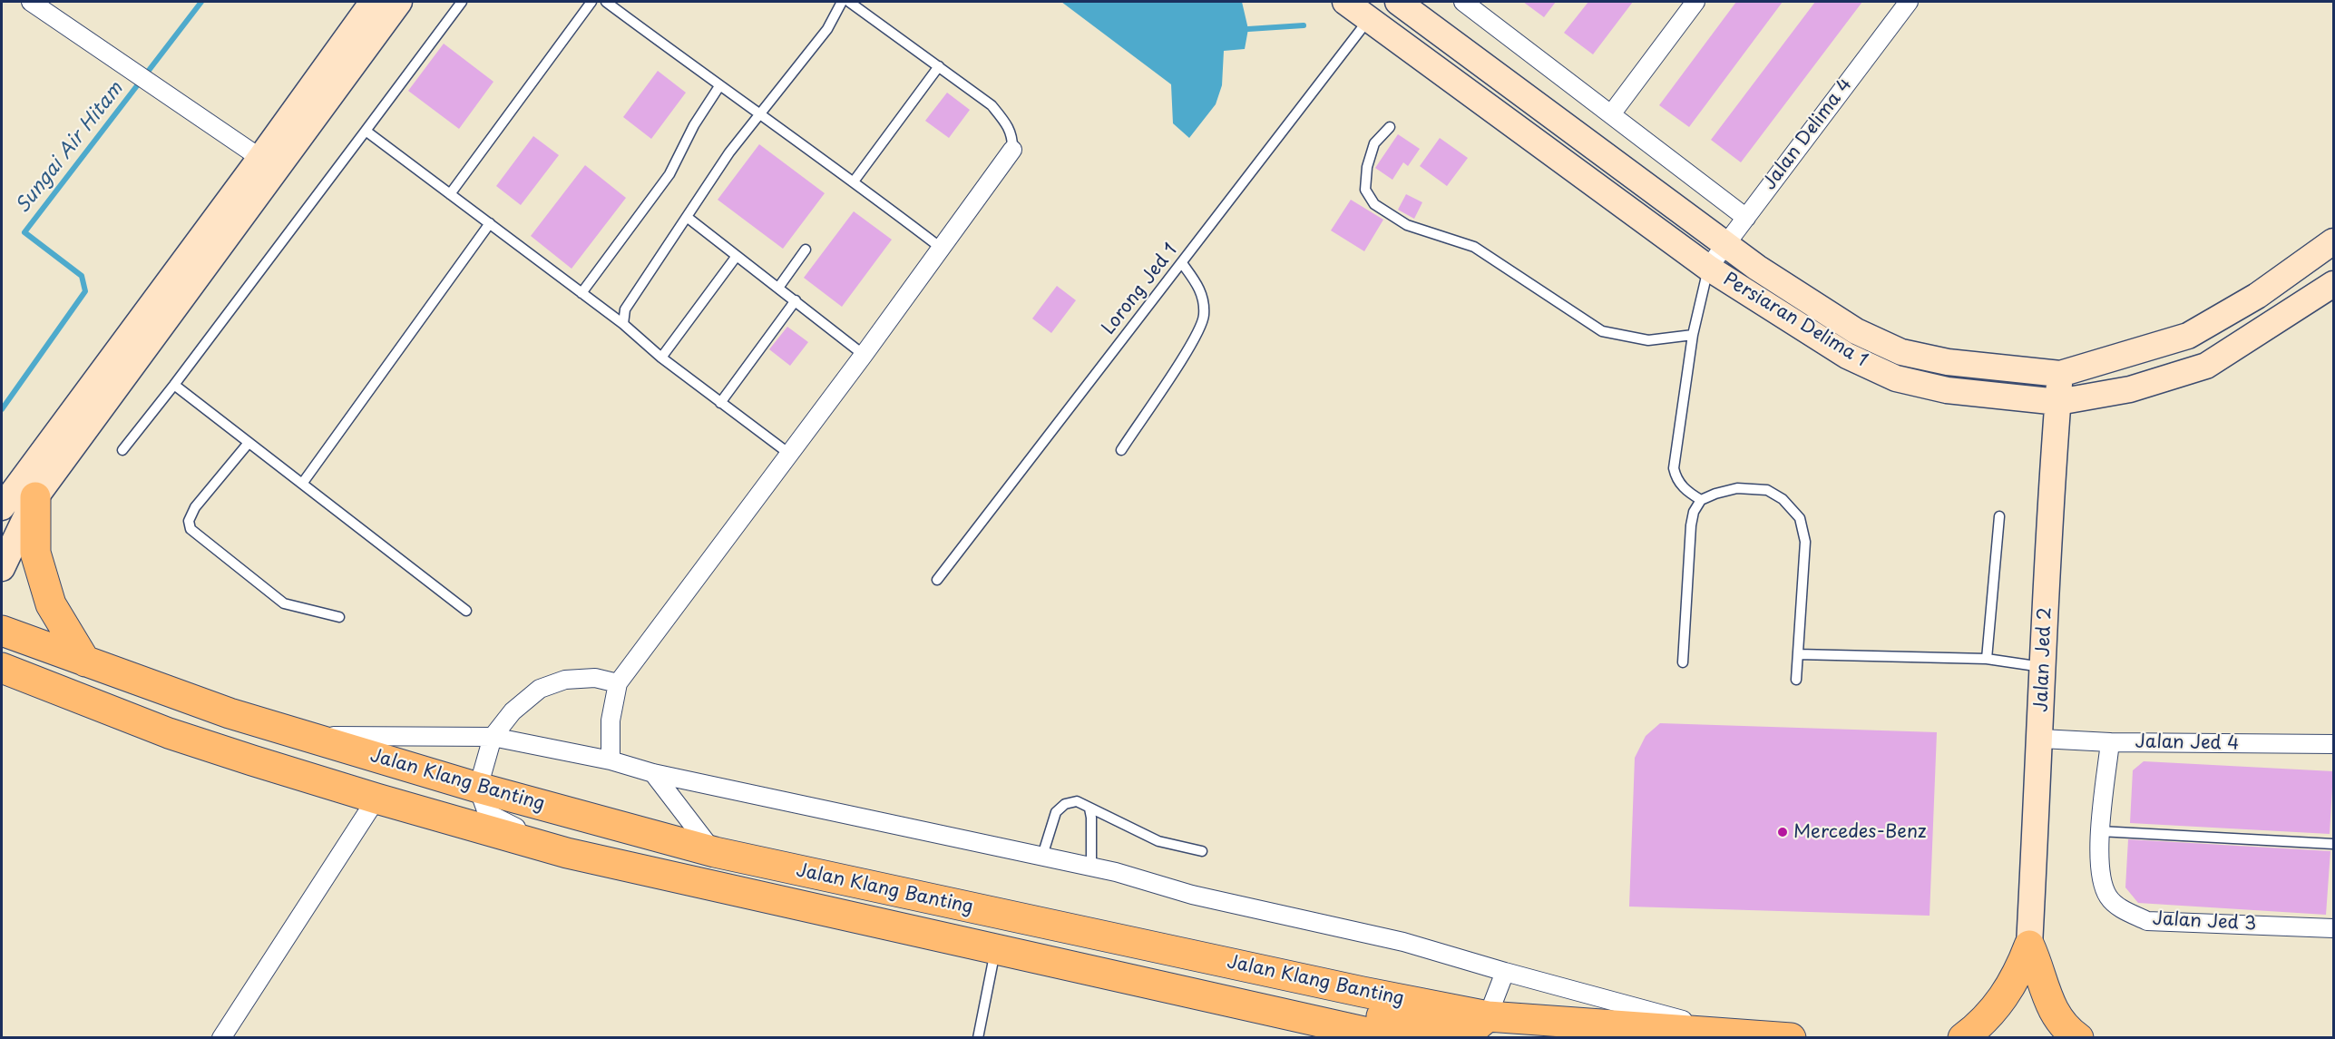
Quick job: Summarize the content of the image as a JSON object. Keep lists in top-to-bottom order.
{
  "streets": {
    "highway": ["Jalan Klang Banting"],
    "street": [
      "Jalan Delima 4",
      "Persiaran Delima 1",
      "Jalan Jed 2",
      "Jalan Jed 4",
      "Jalan Jed 3"
    ],
    "lane": ["Lorong Jed 1"]
  },
  "crossings": [
    ["Jalan Delima 4", "Persiaran Delima 1"],
    ["Lorong Jed 1", "Persiaran Delima 1"],
    ["Persiaran Delima 1", "Jalan Jed 2"],
    ["Jalan Jed 2", "Jalan Jed 4"],
    ["Jalan Jed 4", "Jalan Jed 3"]
  ],
  "water": ["Sungai Air Hitam"],
  "places": ["Mercedes-Benz"]
}
